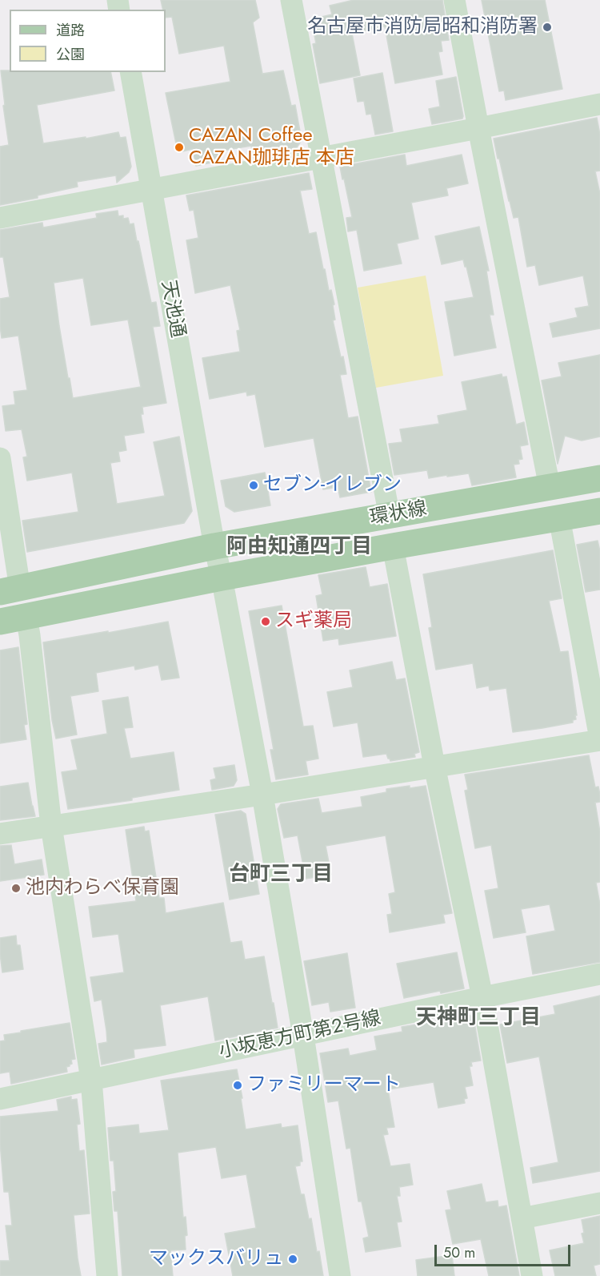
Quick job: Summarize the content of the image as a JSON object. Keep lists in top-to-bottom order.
{
  "streets": {
    "main road": ["環状線"],
    "street": ["天池通", "小坂恵方町第２号線"]
  },
  "crossings": [
    ["天池通", "環状線"],
    ["天池通", "小坂恵方町第２号線"]
  ],
  "districts": ["阿由知通四丁目", "台町三丁目", "天神町三丁目"],
  "places": [
    "名古屋市消防局昭和消防署",
    "CAZAN Coffee CAZAN珈琲店 本店",
    "セブン-イレブン",
    "スギ薬局",
    "池内わらべ保育園",
    "ファミリーマート",
    "マックスバリュ"
  ],
  "legend": ["道路", "公園"],
  "scale_bar": "50 m"
}
